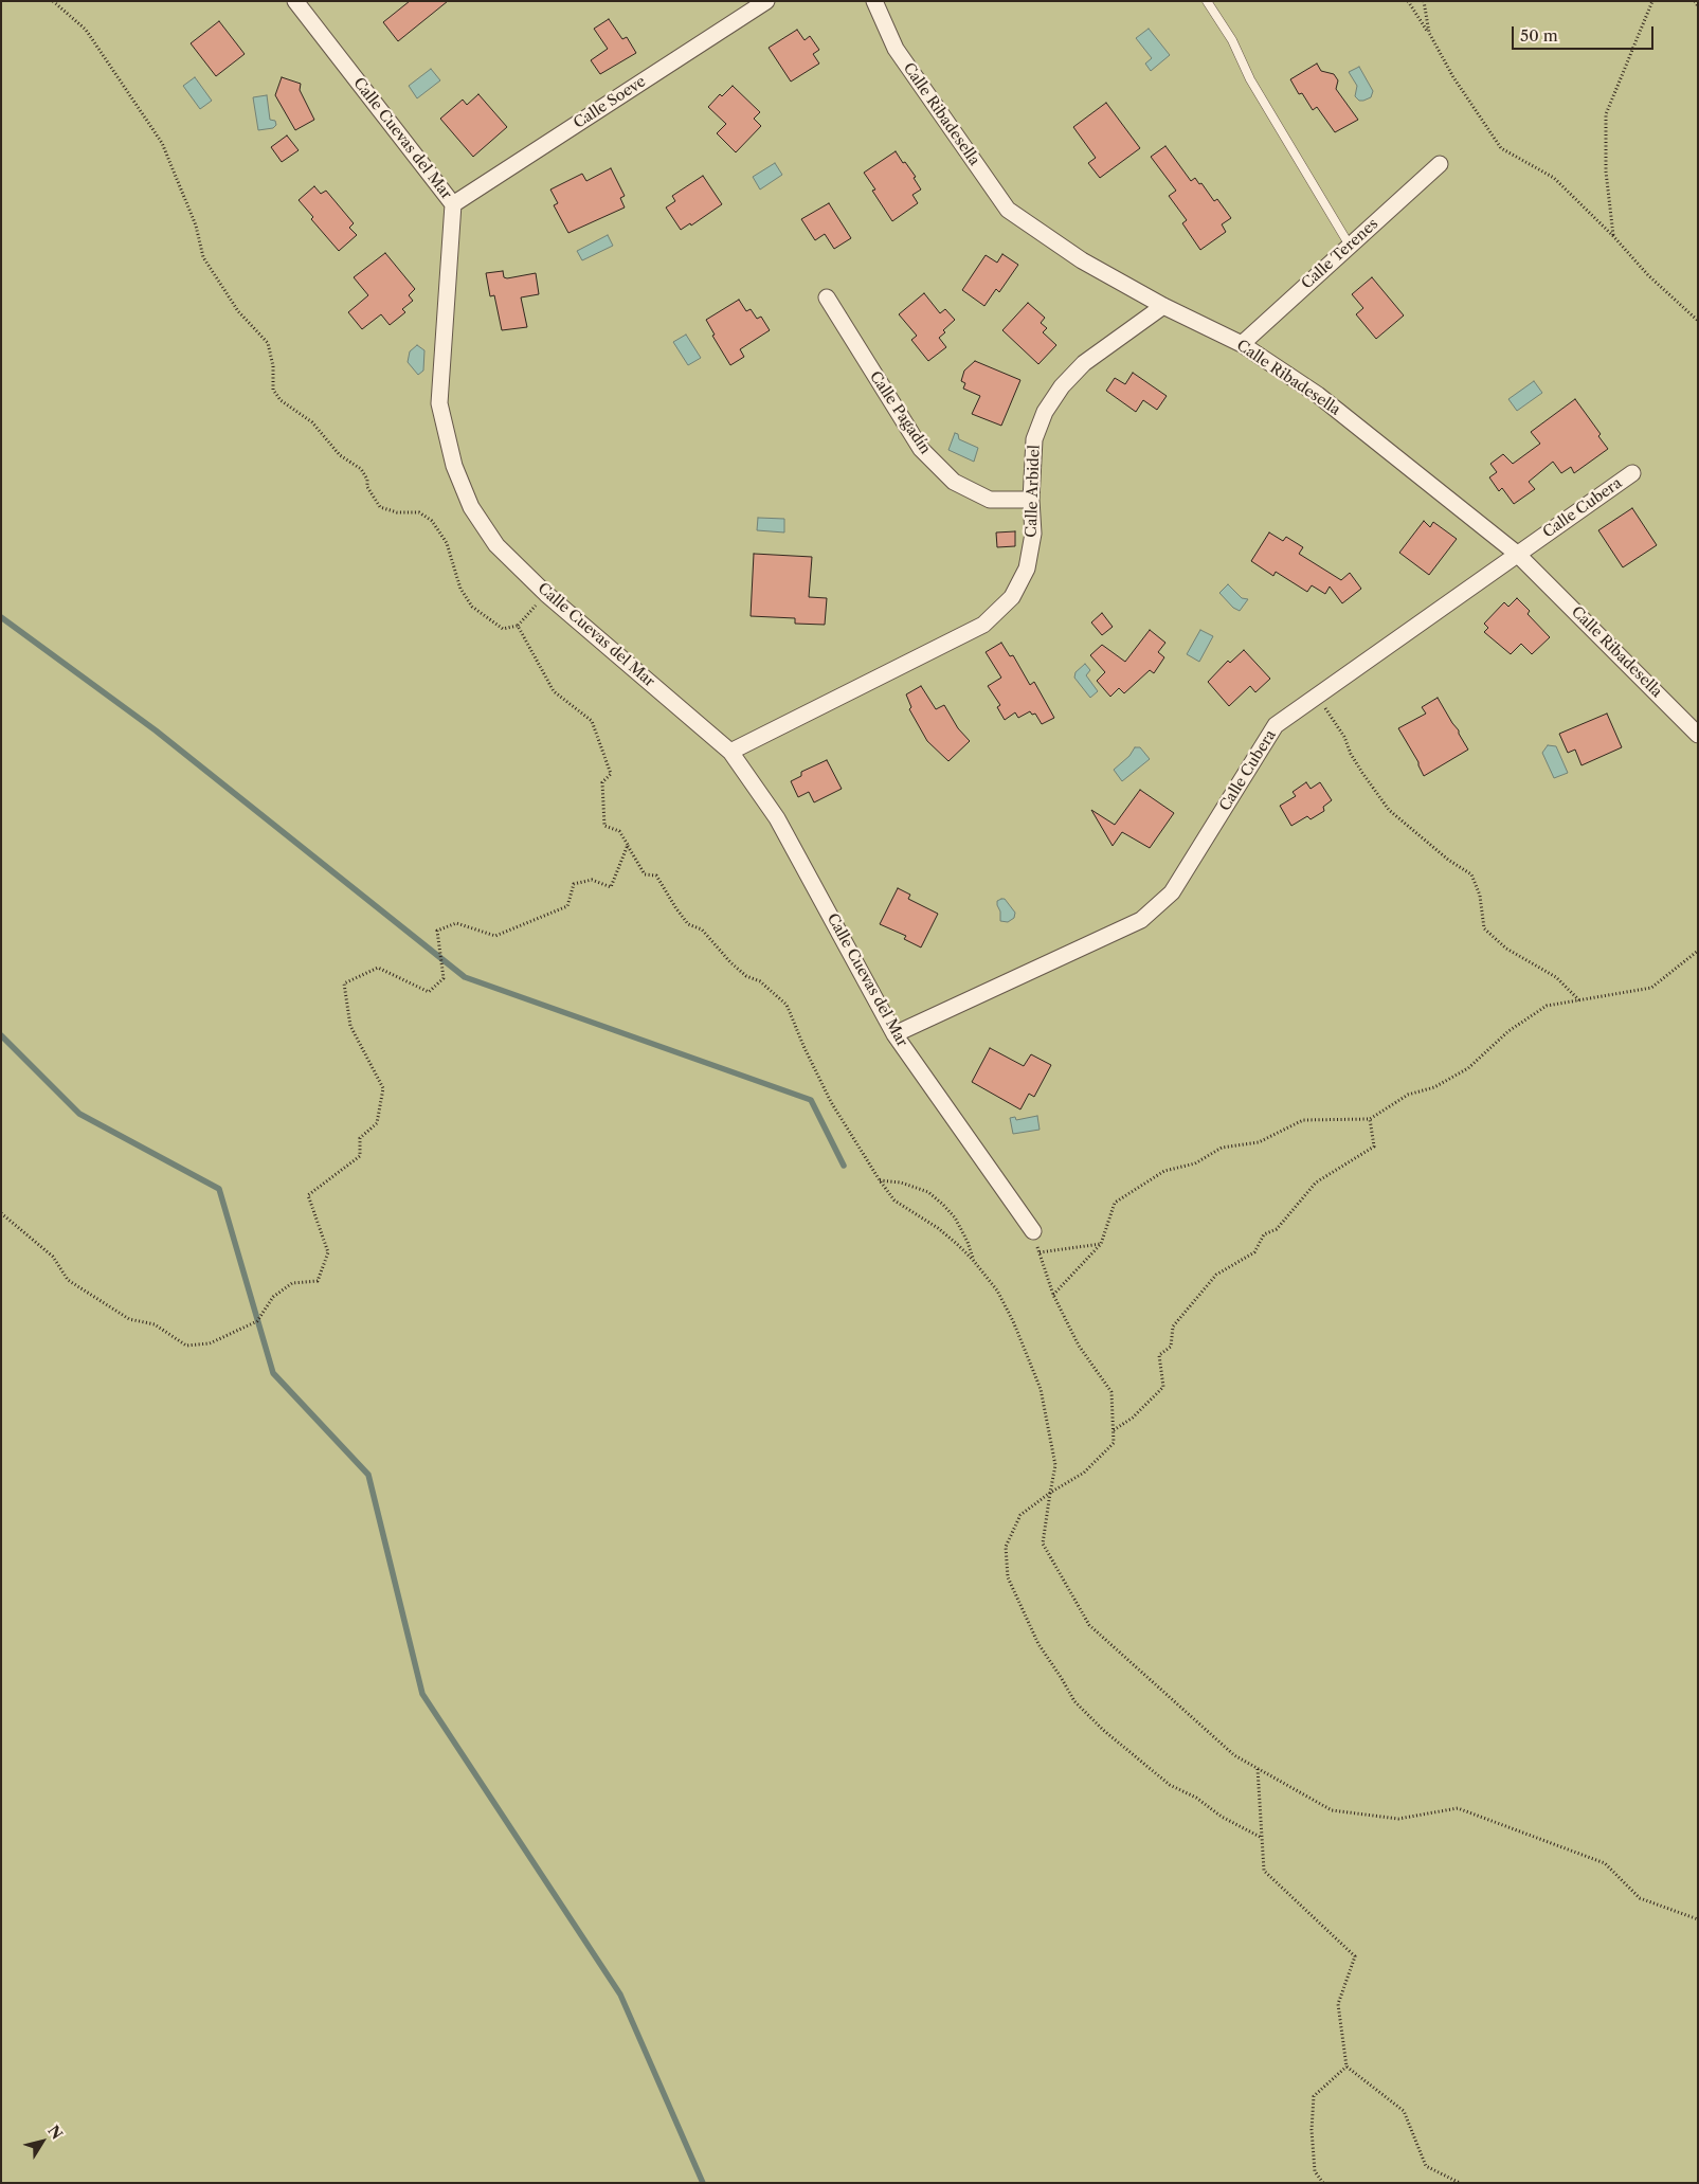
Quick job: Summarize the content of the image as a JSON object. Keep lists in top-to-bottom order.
{
  "streets": {
    "street": [
      "Calle Soeve",
      "Calle Ribadesella",
      "Calle Cuevas del Mar",
      "Calle Terenes",
      "Calle Pagadín",
      "Calle Arbidel",
      "Calle Cubera"
    ]
  },
  "crossings": [
    ["Calle Soeve", "Calle Cuevas del Mar"],
    ["Calle Ribadesella", "Calle Terenes"],
    ["Calle Ribadesella", "Calle Arbidel"],
    ["Calle Ribadesella", "Calle Cubera"],
    ["Calle Cuevas del Mar", "Calle Arbidel"],
    ["Calle Cuevas del Mar", "Calle Cubera"],
    ["Calle Pagadín", "Calle Arbidel"]
  ],
  "scale_bar": "50 m",
  "north": "top right"
}
